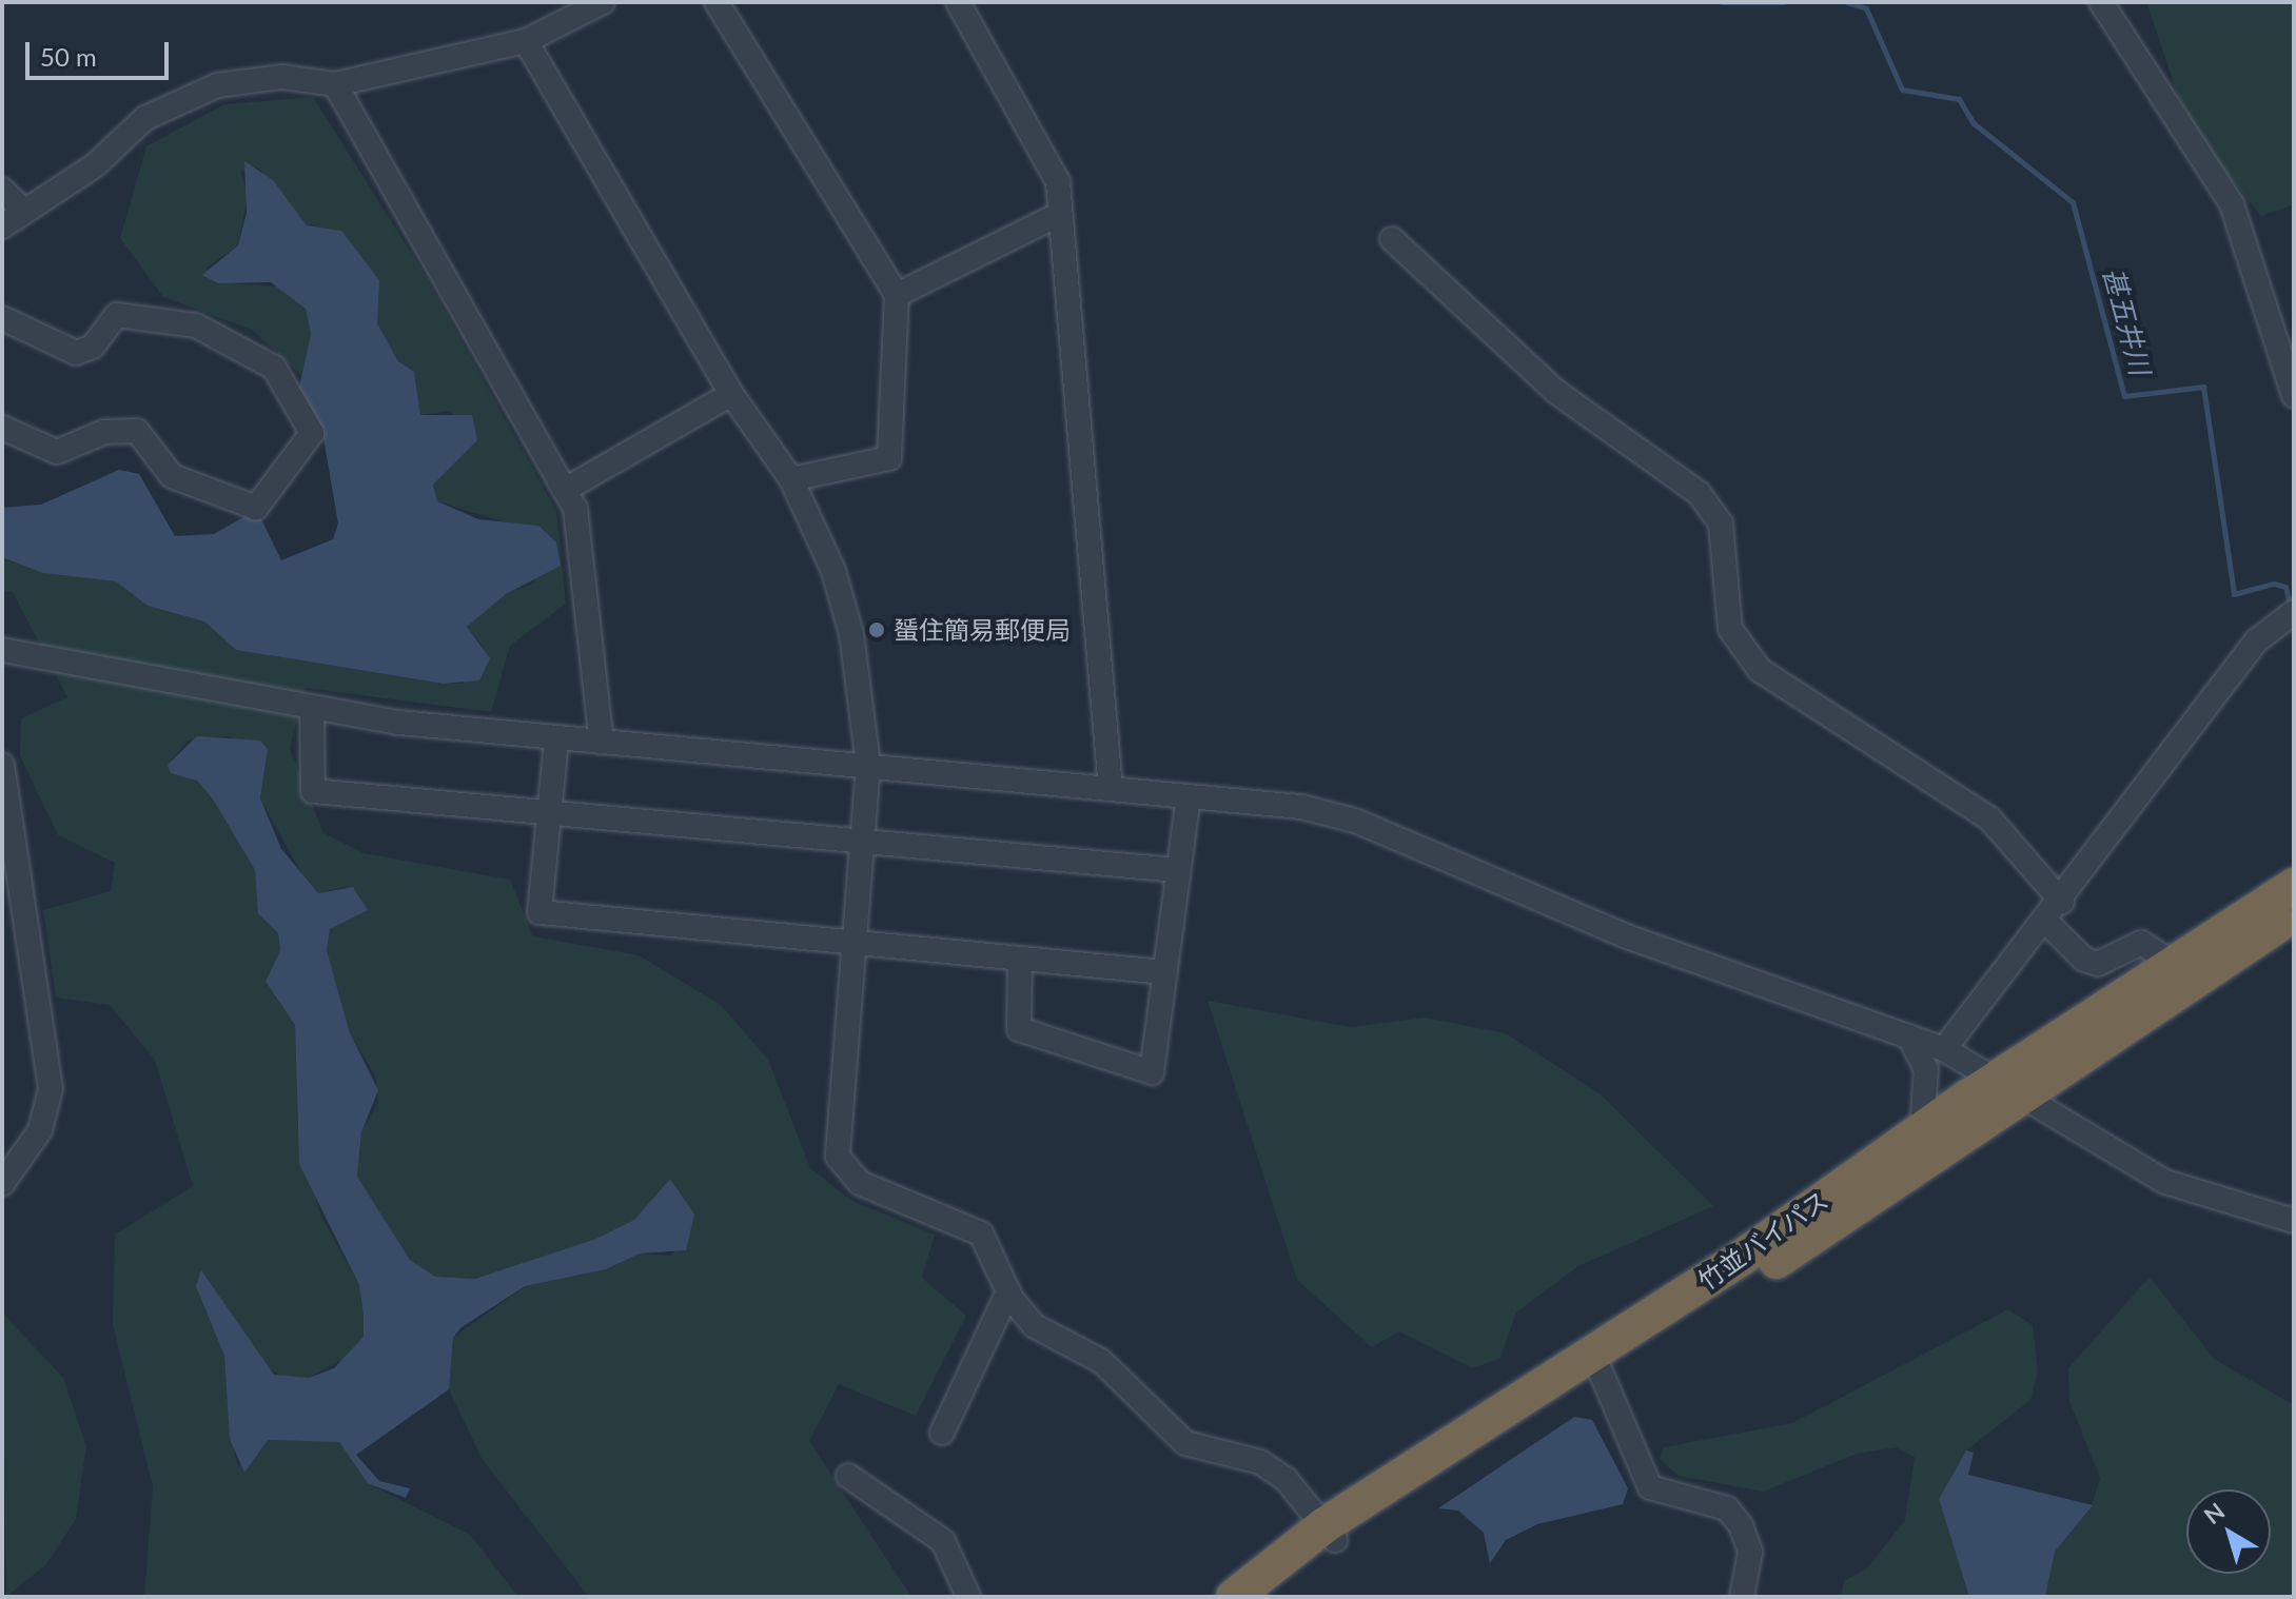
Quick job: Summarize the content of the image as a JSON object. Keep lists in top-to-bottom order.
{
  "streets": {
    "highway": ["竹並バイパス"]
  },
  "water": ["甚五井川"],
  "places": ["蜑住簡易郵便局"],
  "scale_bar": "50 m",
  "north": "top left"
}
